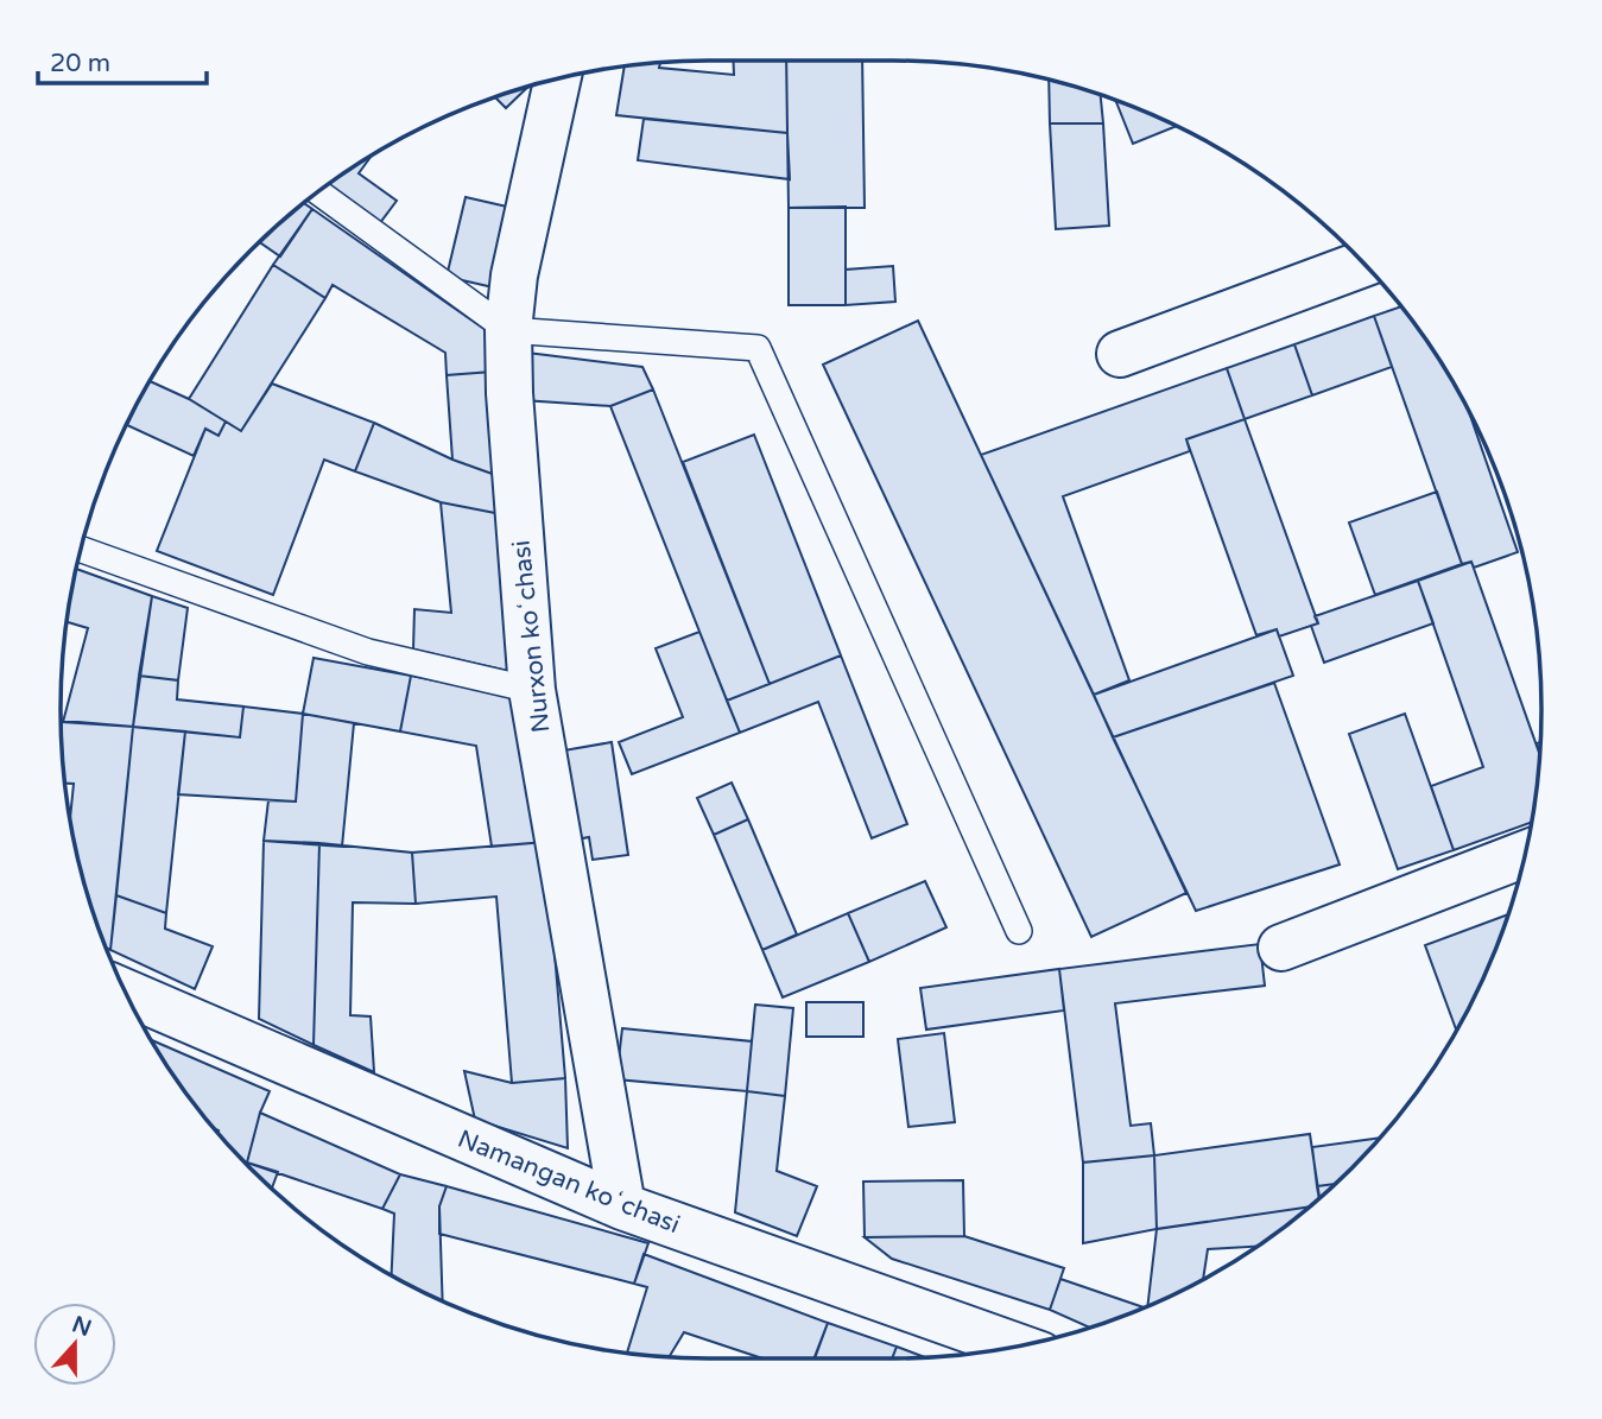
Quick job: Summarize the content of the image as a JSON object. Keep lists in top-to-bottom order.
{
  "streets": {
    "street": ["Nurxon koʻchasi", "Namangan koʻchasi"]
  },
  "crossings": [
    ["Nurxon koʻchasi", "Namangan koʻchasi"]
  ],
  "scale_bar": "20 m",
  "north": "top"
}
